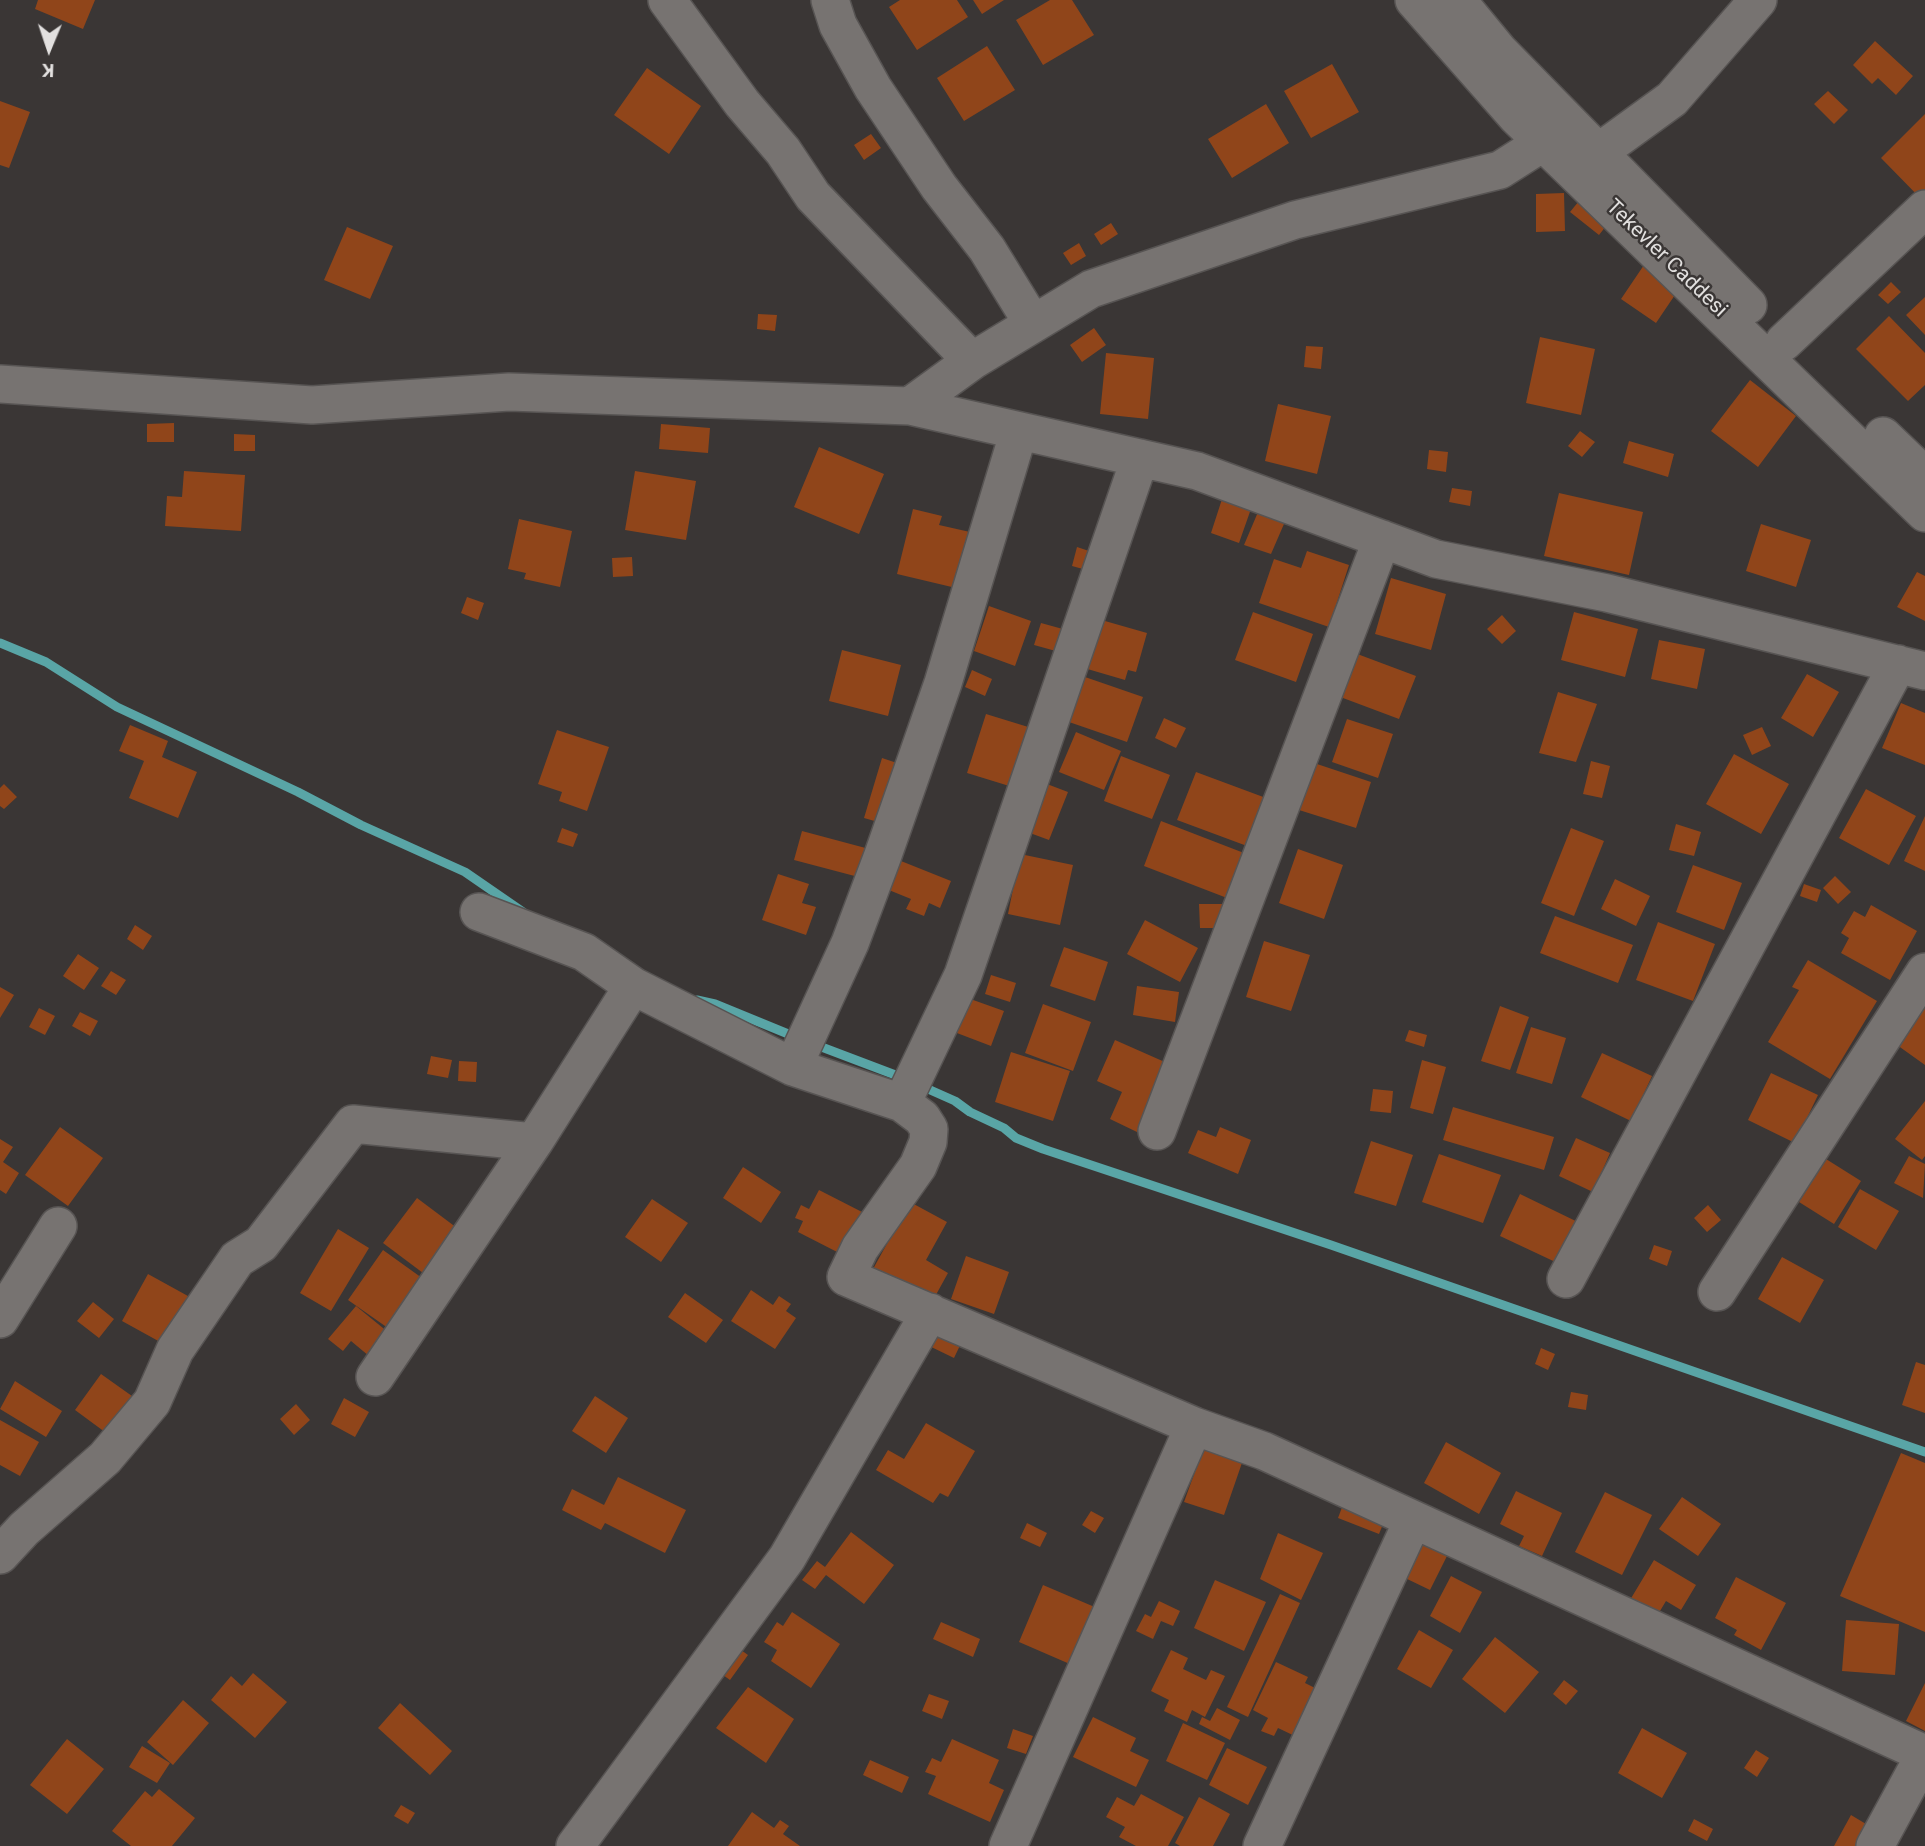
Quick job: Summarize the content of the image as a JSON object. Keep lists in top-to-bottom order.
{
  "streets": {
    "street": ["Tekevler Caddesi"]
  },
  "north": "bottom"
}
